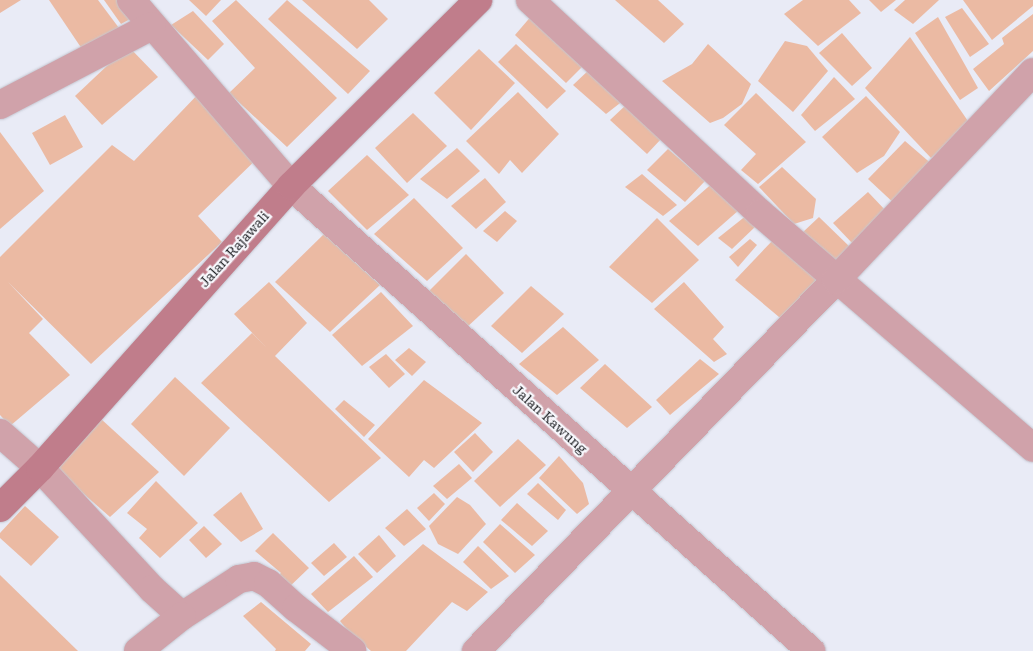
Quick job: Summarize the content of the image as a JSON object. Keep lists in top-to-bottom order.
{
  "streets": {
    "street": ["Jalan Rajawali", "Jalan Kawung"]
  },
  "crossings": [
    ["Jalan Rajawali", "Jalan Kawung"]
  ]
}
